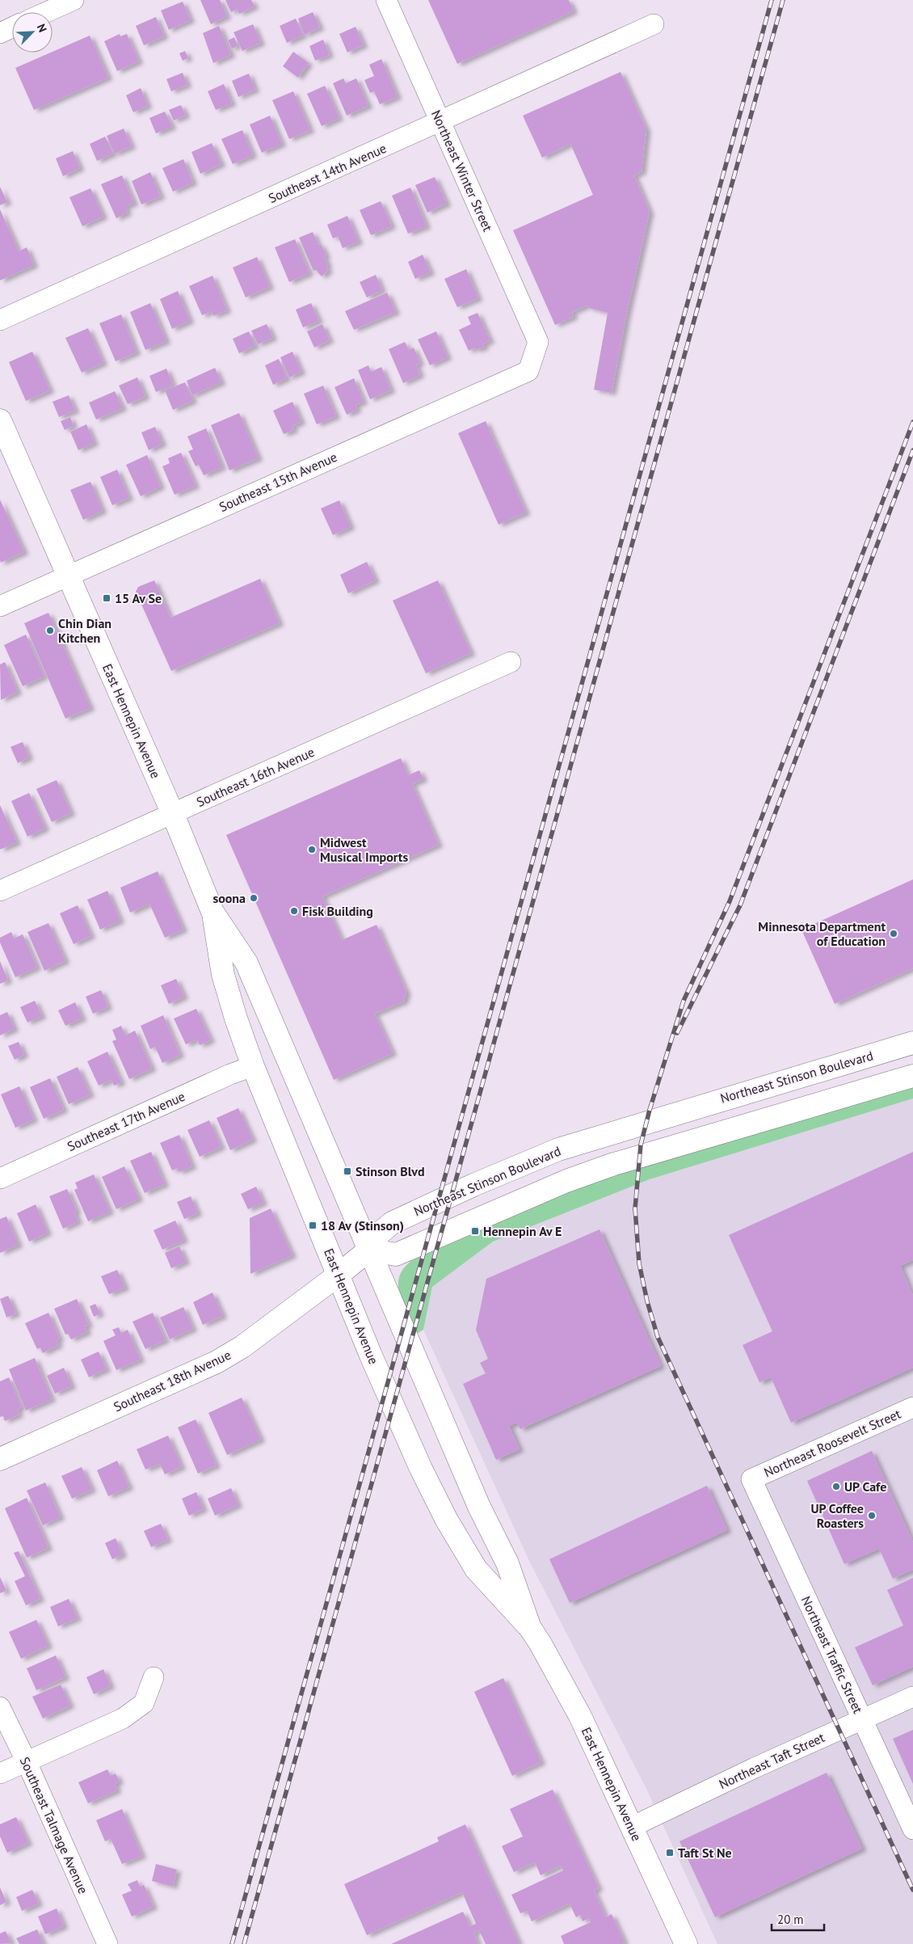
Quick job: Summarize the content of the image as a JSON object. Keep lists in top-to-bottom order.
{
  "streets": {
    "main road": ["East Hennepin Avenue", "Northeast Stinson Boulevard", "Southeast 18th Avenue"],
    "street": [
      "Northeast Winter Street",
      "Southeast 14th Avenue",
      "Southeast 15th Avenue",
      "Southeast 16th Avenue",
      "Southeast 17th Avenue",
      "Northeast Roosevelt Street",
      "Northeast Traffic Street",
      "Northeast Taft Street",
      "Southeast Talmage Avenue"
    ]
  },
  "crossings": [
    ["Northeast Winter Street", "Southeast 14th Avenue"],
    ["Northeast Winter Street", "Southeast 15th Avenue"],
    ["Southeast 15th Avenue", "East Hennepin Avenue"],
    ["East Hennepin Avenue", "Southeast 16th Avenue"],
    ["East Hennepin Avenue", "Northeast Stinson Boulevard"],
    ["East Hennepin Avenue", "Southeast 17th Avenue"],
    ["East Hennepin Avenue", "Southeast 18th Avenue"],
    ["East Hennepin Avenue", "Northeast Taft Street"],
    ["Northeast Stinson Boulevard", "Southeast 18th Avenue"],
    ["Northeast Roosevelt Street", "Northeast Traffic Street"],
    ["Northeast Traffic Street", "Northeast Taft Street"]
  ],
  "places": {
    "transit": [
      "15 Av Se",
      "Stinson Blvd",
      "18 Av (Stinson)",
      "Hennepin Av E",
      "Taft St Ne"
    ],
    "other": [
      "Chin Dian Kitchen",
      "Midwest Musical Imports",
      "soona",
      "Fisk Building",
      "Minnesota Department of Education",
      "UP Cafe",
      "UP Coffee Roasters"
    ]
  },
  "scale_bar": "20 m",
  "north": "top right"
}
